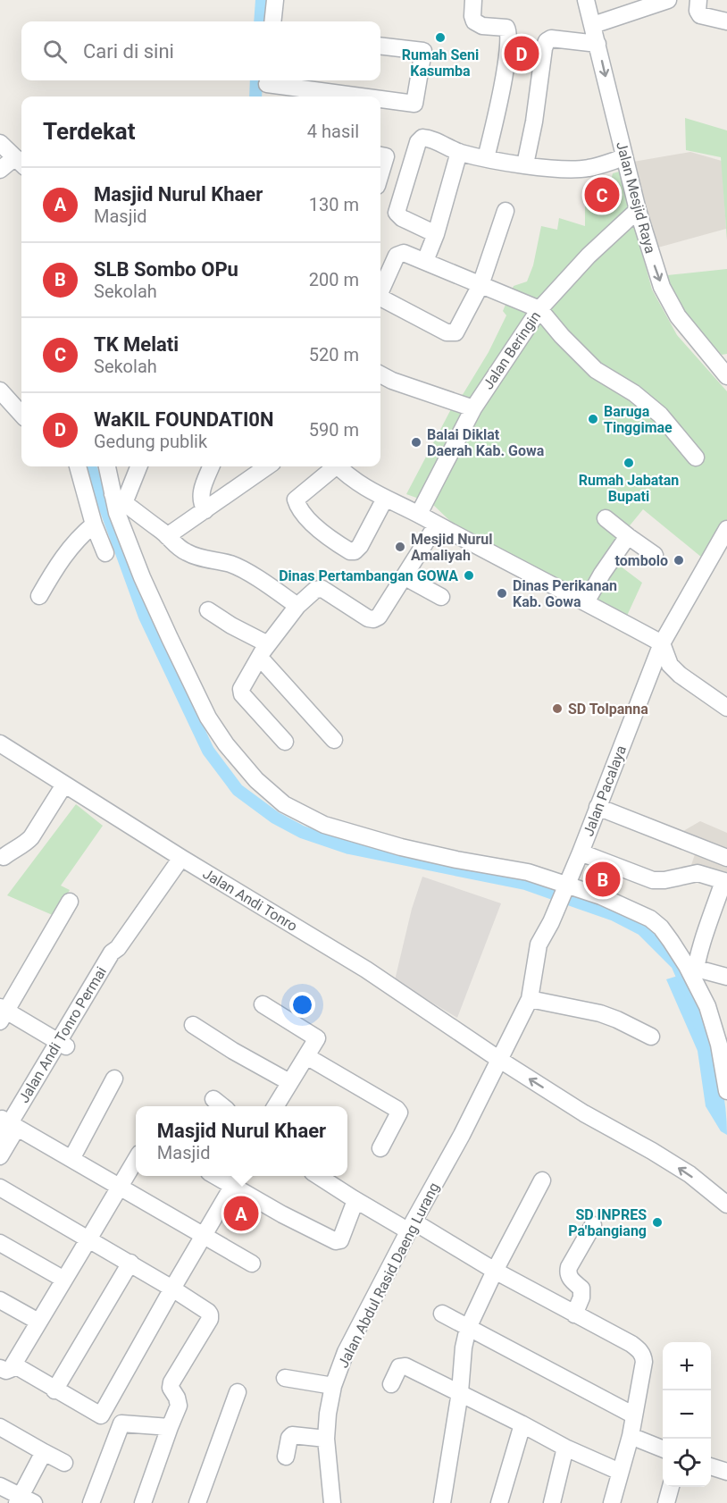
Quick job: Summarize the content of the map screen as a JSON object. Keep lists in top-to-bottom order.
{
  "streets": {
    "street": [
      "Jalan Mesjid Raya",
      "Jalan Beringin",
      "Jalan Pacalaya",
      "Jalan Andi Tonro",
      "Jalan Andi Tonro Permai",
      "Jalan Abdul Rasid Daeng Lurang"
    ]
  },
  "crossings": [
    ["Jalan Mesjid Raya", "Jalan Beringin"],
    ["Jalan Pacalaya", "Jalan Andi Tonro"],
    ["Jalan Pacalaya", "Jalan Abdul Rasid Daeng Lurang"],
    ["Jalan Andi Tonro", "Jalan Andi Tonro Permai"],
    ["Jalan Andi Tonro", "Jalan Abdul Rasid Daeng Lurang"]
  ],
  "places": [
    "Rumah Seni Kasumba",
    "Baruga Tinggimae",
    "Balai Diklat Daerah Kab. Gowa",
    "Rumah Jabatan Bupati",
    "Mesjid Nurul Amaliyah",
    "tombolo",
    "Dinas Pertambangan GOWA",
    "Dinas Perikanan Kab. Gowa",
    "SD Tolpanna",
    "SD INPRES Pa'bangiang"
  ],
  "page": {
    "search": "Cari di sini",
    "pins": [
      "D",
      "C",
      "B",
      "A"
    ],
    "heading": ["Terdekat", "4 hasil"],
    "list": [
      {
        "mark": "A",
        "name": "Masjid Nurul Khaer",
        "note": "Masjid",
        "value": "130 m"
      },
      {
        "mark": "B",
        "name": "SLB Sombo OPu",
        "note": "Sekolah",
        "value": "200 m"
      },
      {
        "mark": "C",
        "name": "TK Melati",
        "note": "Sekolah",
        "value": "520 m"
      },
      {
        "mark": "D",
        "name": "WaKIL FOUNDATI0N",
        "note": "Gedung publik",
        "value": "590 m"
      }
    ],
    "popup": ["Masjid Nurul Khaer", "Masjid"],
    "map_buttons": ["+", "−"]
  }
}
